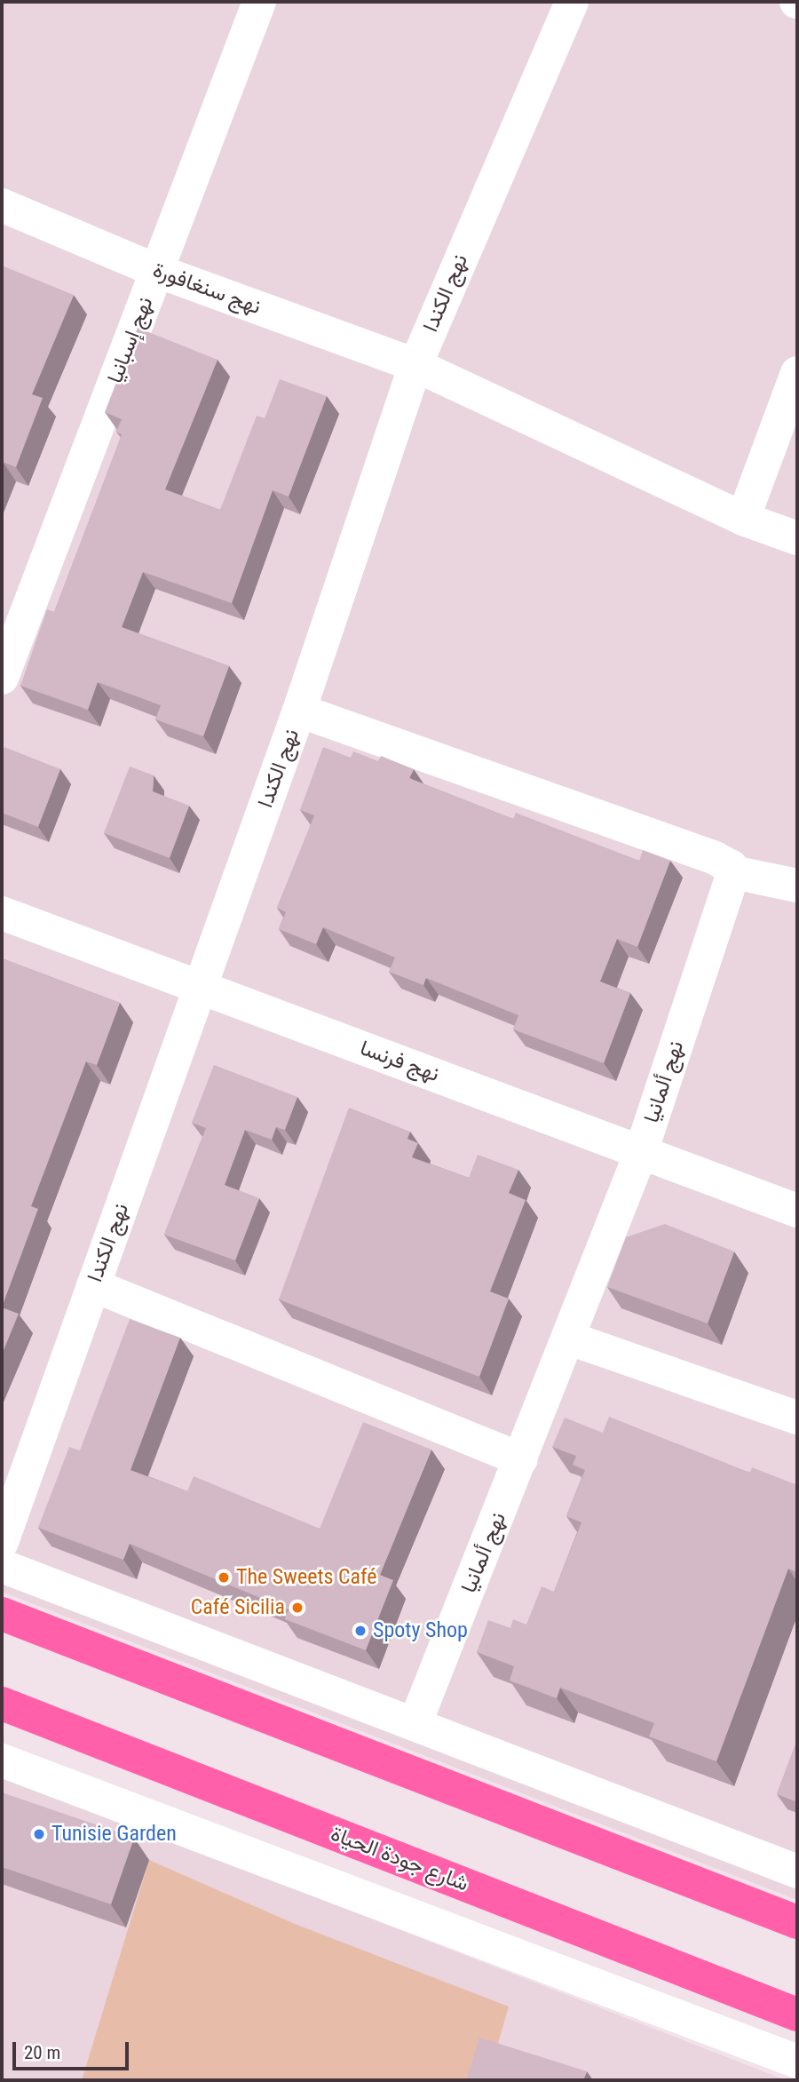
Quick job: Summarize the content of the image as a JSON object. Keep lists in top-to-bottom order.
{
  "streets": {
    "highway": ["شارع جودة الحياة"],
    "street": [
      "نهج سنغافورة",
      "نهج الكندا",
      "نهج إسبانيا",
      "نهج فرنسا",
      "نهج ألمانيا"
    ]
  },
  "crossings": [
    ["نهج سنغافورة", "نهج الكندا"],
    ["نهج سنغافورة", "نهج إسبانيا"],
    ["نهج الكندا", "نهج فرنسا"],
    ["نهج فرنسا", "نهج ألمانيا"]
  ],
  "places": [
    "The Sweets Café",
    "Café Sicilia",
    "Spoty Shop",
    "Tunisie Garden"
  ],
  "scale_bar": "20 m"
}
